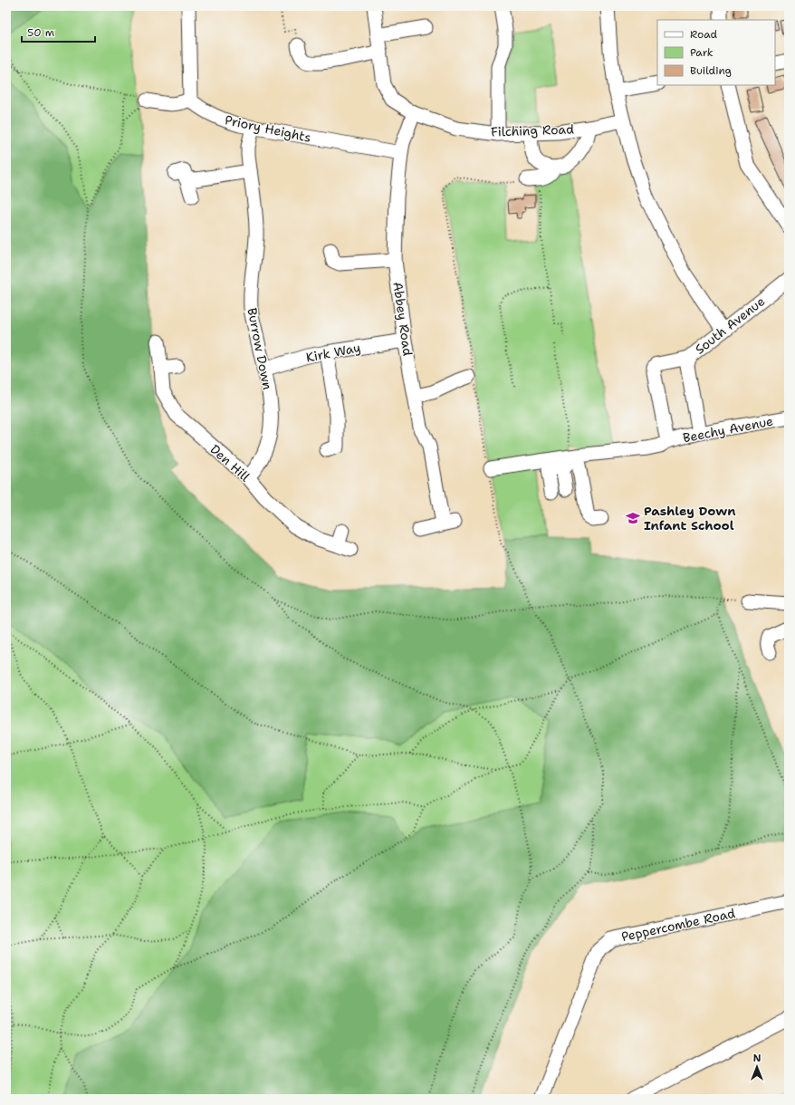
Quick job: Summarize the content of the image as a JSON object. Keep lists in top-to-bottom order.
{
  "streets": {
    "street": [
      "Priory Heights",
      "Filching Road",
      "Abbey Road",
      "South Avenue",
      "Burrow Down",
      "Kirk Way",
      "Beechy Avenue",
      "Den Hill",
      "Peppercombe Road"
    ]
  },
  "crossings": [
    ["Priory Heights", "Abbey Road"],
    ["Priory Heights", "Burrow Down"],
    ["Filching Road", "Abbey Road"],
    ["Abbey Road", "Kirk Way"],
    ["Burrow Down", "Kirk Way"],
    ["Burrow Down", "Den Hill"]
  ],
  "places": {
    "school or university": ["Pashley Down Infant School"]
  },
  "legend": ["Road", "Park", "Building"],
  "scale_bar": "50 m",
  "north": "top"
}
